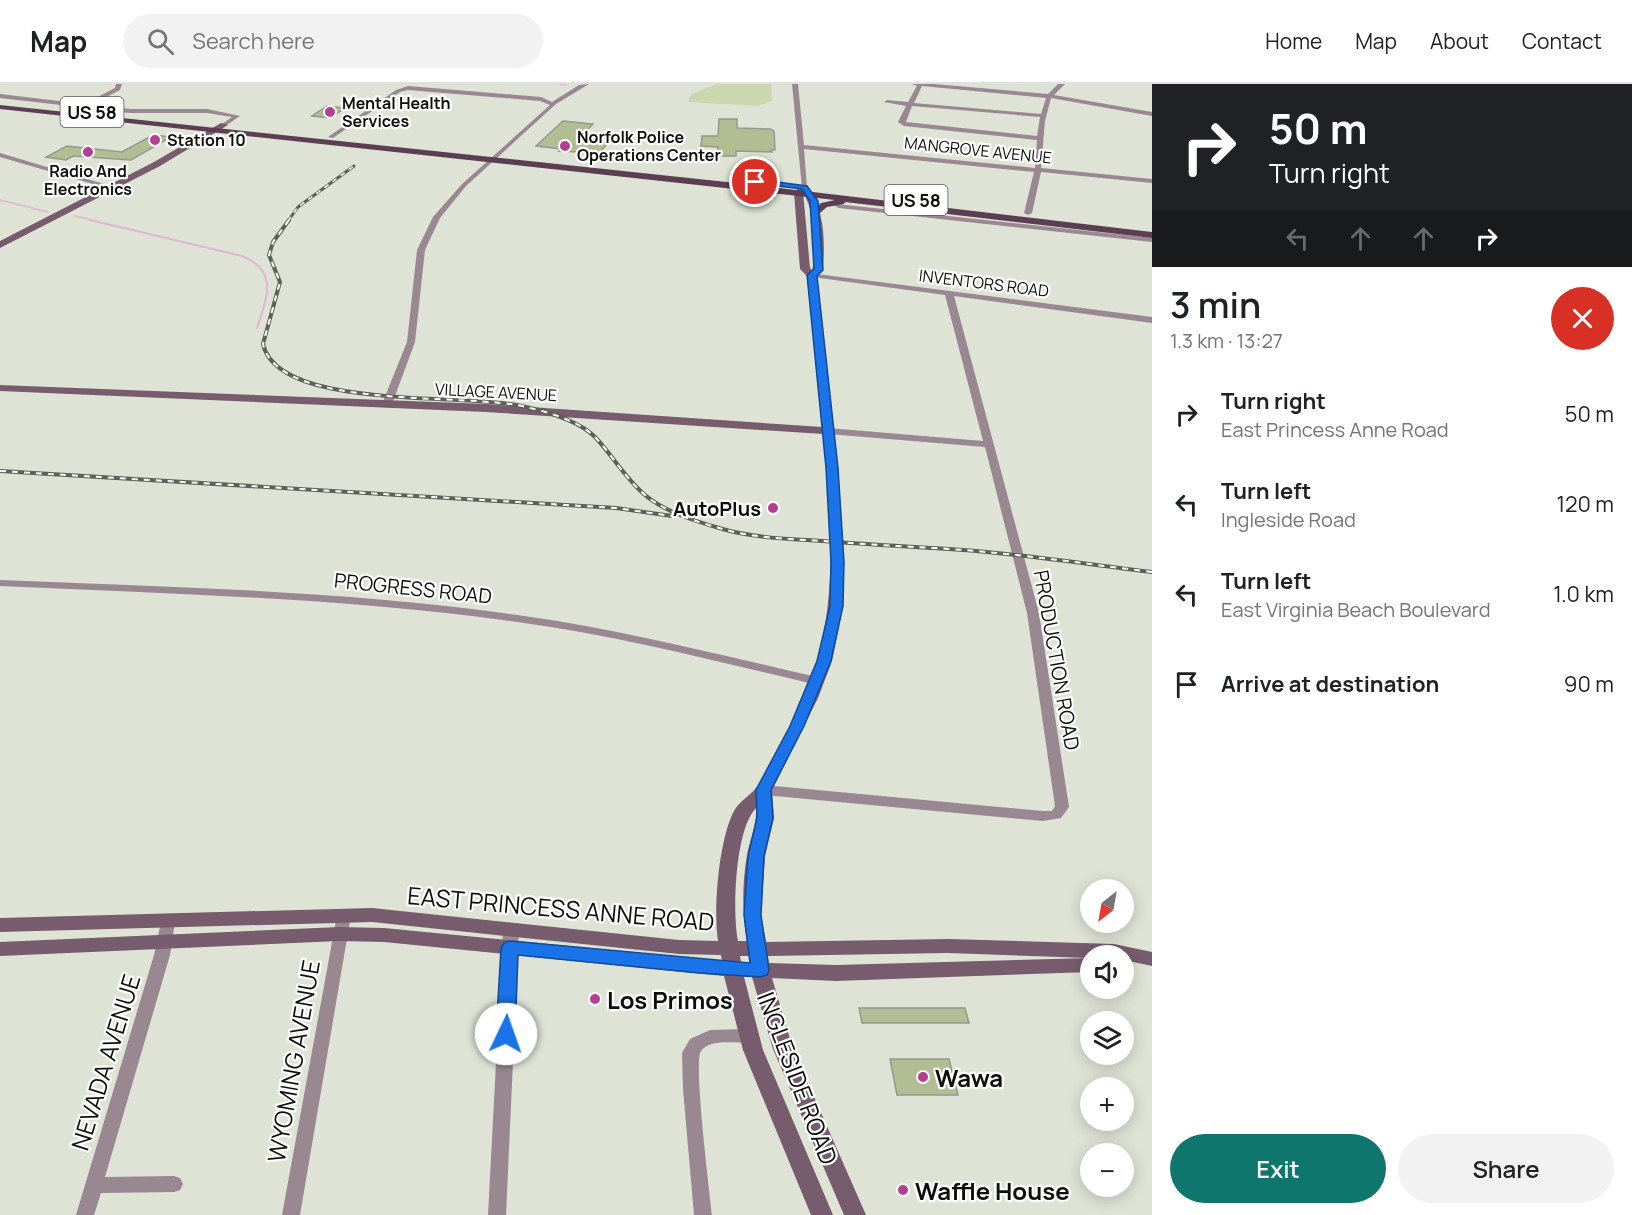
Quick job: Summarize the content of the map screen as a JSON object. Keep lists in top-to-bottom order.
{
  "streets": {
    "main road": ["US 58"],
    "street": [
      "MANGROVE AVENUE",
      "INVENTORS ROAD",
      "VILLAGE AVENUE",
      "PROGRESS ROAD",
      "PRODUCTION ROAD",
      "EAST PRINCESS ANNE ROAD",
      "WYOMING AVENUE",
      "NEVADA AVENUE",
      "INGLESIDE ROAD"
    ]
  },
  "crossings": [
    ["US 58", "INGLESIDE ROAD"],
    ["MANGROVE AVENUE", "INGLESIDE ROAD"],
    ["INVENTORS ROAD", "PRODUCTION ROAD"],
    ["INVENTORS ROAD", "INGLESIDE ROAD"],
    ["VILLAGE AVENUE", "PRODUCTION ROAD"],
    ["VILLAGE AVENUE", "INGLESIDE ROAD"],
    ["PROGRESS ROAD", "INGLESIDE ROAD"],
    ["PRODUCTION ROAD", "INGLESIDE ROAD"],
    ["EAST PRINCESS ANNE ROAD", "WYOMING AVENUE"],
    ["EAST PRINCESS ANNE ROAD", "NEVADA AVENUE"],
    ["EAST PRINCESS ANNE ROAD", "INGLESIDE ROAD"]
  ],
  "places": [
    "Mental Health Services",
    "Station 10",
    "Norfolk Police Operations Center",
    "Radio And Electronics",
    "AutoPlus",
    "Los Primos",
    "Wawa",
    "Waffle House"
  ],
  "north": "bottom left",
  "page": {
    "header": "Map",
    "search": "Search here",
    "nav": [
      "Home",
      "Map",
      "About",
      "Contact"
    ],
    "turn": ["50 m", "Turn right"],
    "heading": ["3 min", "1.3 km · 13:27"],
    "list": [
      {
        "name": "Turn right",
        "note": "East Princess Anne Road",
        "value": "50 m"
      },
      {
        "name": "Turn left",
        "note": "Ingleside Road",
        "value": "120 m"
      },
      {
        "name": "Turn left",
        "note": "East Virginia Beach Boulevard",
        "value": "1.0 km"
      },
      {
        "name": "Arrive at destination",
        "value": "90 m"
      }
    ],
    "map_buttons": ["+", "−"],
    "buttons": ["Exit", "Share"]
  }
}
